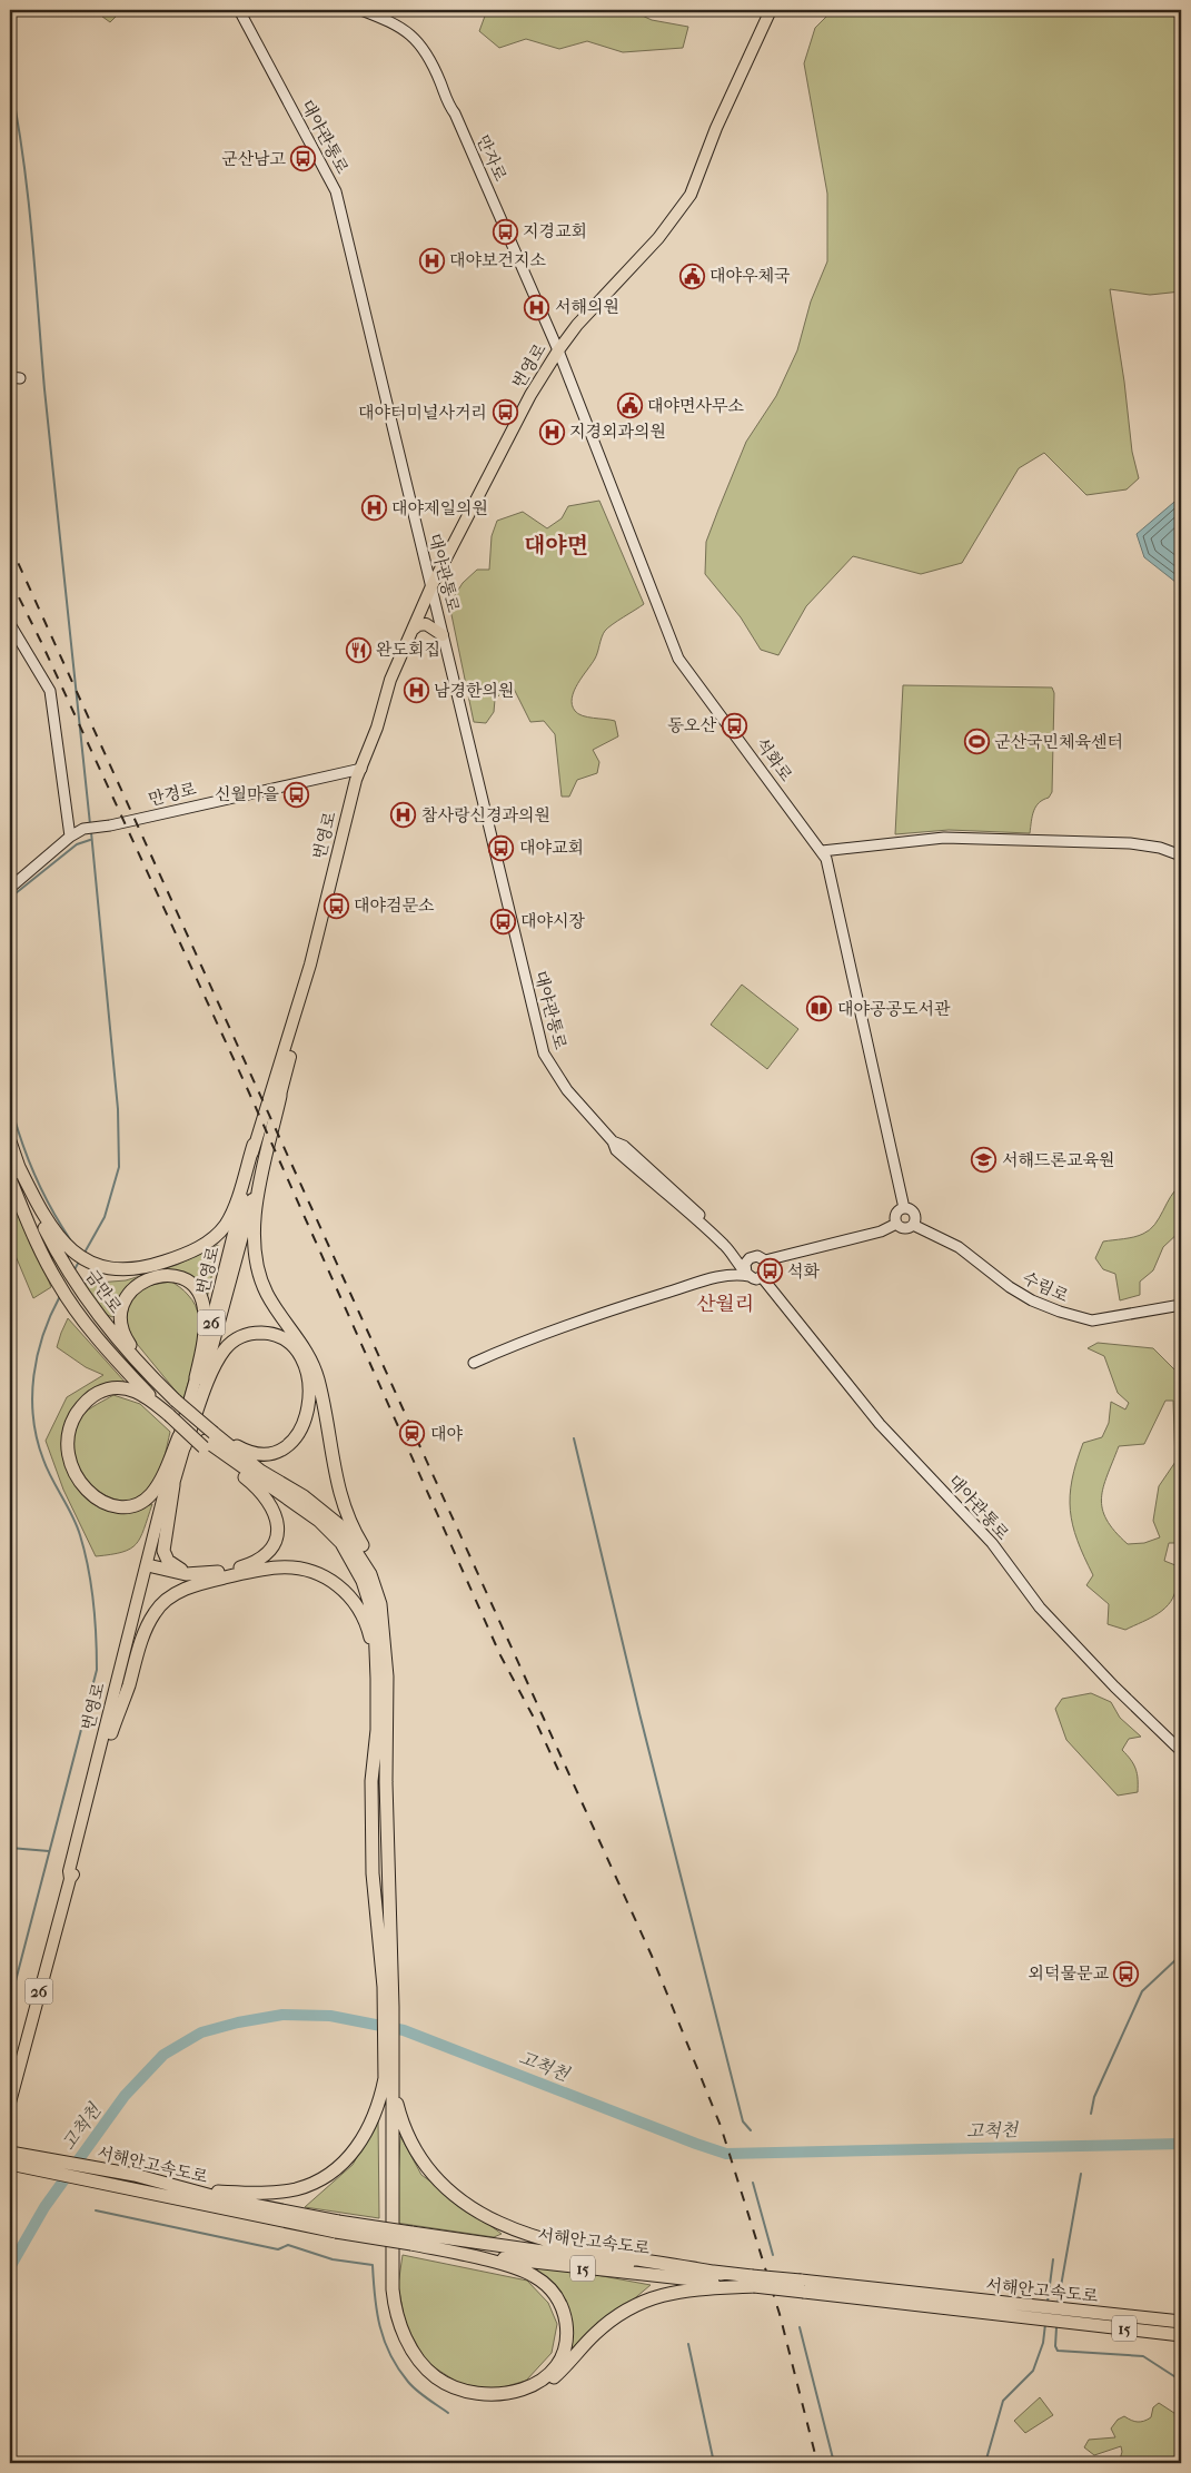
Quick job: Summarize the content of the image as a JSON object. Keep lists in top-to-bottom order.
{
  "streets": {
    "highway": ["금만로", "서해안고속도로", "15"],
    "main road": ["번영로", "26"],
    "street": [
      "대야관통로",
      "만자로",
      "석화로",
      "만경로",
      "수림로"
    ]
  },
  "crossings": [
    ["대야관통로", "번영로"],
    ["대야관통로", "수림로"],
    ["만자로", "번영로"],
    ["만자로", "석화로"],
    ["번영로", "석화로"],
    ["번영로", "만경로"],
    ["석화로", "수림로"]
  ],
  "districts": ["대야면", "산월리"],
  "water": ["고척천"],
  "places": {
    "bus stop": [
      "군산남고",
      "지경교회",
      "대야터미널사거리",
      "동오산",
      "신월마을",
      "대야교회",
      "대야검문소",
      "대야시장",
      "석화",
      "외덕물문교"
    ],
    "hospital": [
      "대야보건지소",
      "서해의원",
      "지경외과의원",
      "대야제일의원",
      "남경한의원",
      "참사랑신경과의원"
    ],
    "public building": ["대야우체국", "대야면사무소"],
    "restaurant": ["완도회집"],
    "sports": ["군산국민체육센터"],
    "library": ["대야공공도서관"],
    "school or university": ["서해드론교육원"],
    "station": ["대야"]
  }
}
